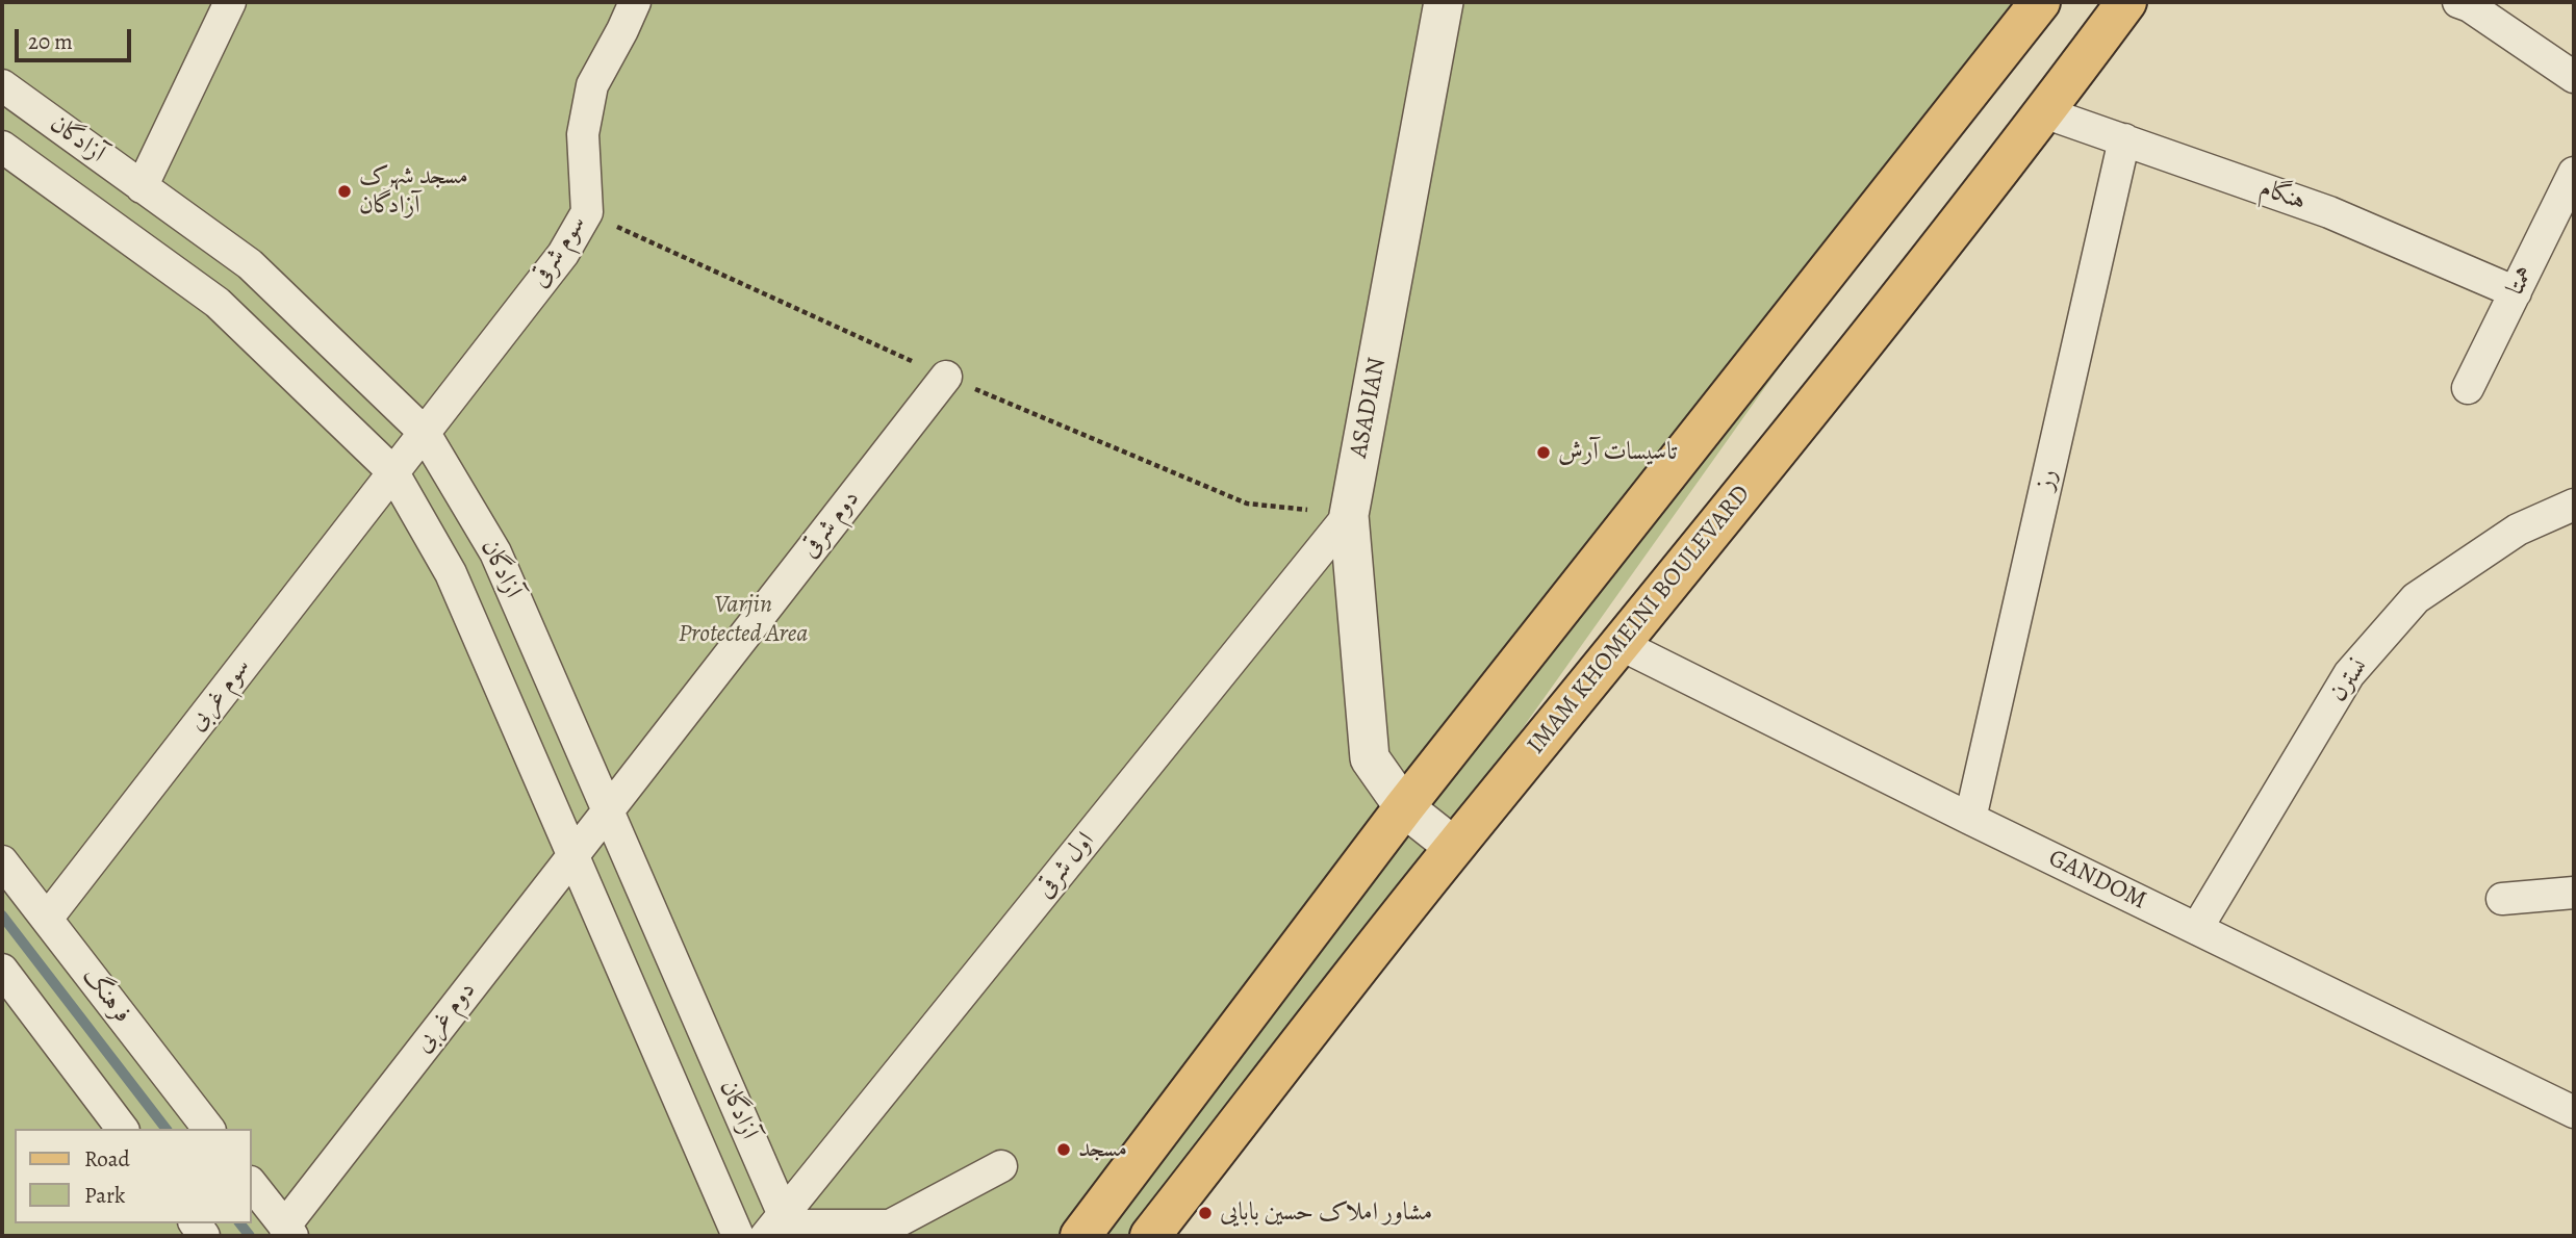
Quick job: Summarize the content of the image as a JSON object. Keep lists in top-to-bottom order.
{
  "streets": {
    "main road": ["IMAM KHOMEINI BOULEVARD"],
    "street": [
      "آزادگان",
      "هنگام",
      "سوم شرقی",
      "همتا",
      "ASADIAN",
      "رز",
      "دوم شرقی",
      "نسترن",
      "سوم غربی",
      "اول شرقی",
      "GANDOM",
      "فرهنگ",
      "دوم غربی"
    ]
  },
  "crossings": [
    ["آزادگان", "سوم شرقی"],
    ["آزادگان", "دوم شرقی"],
    ["آزادگان", "سوم غربی"],
    ["آزادگان", "اول شرقی"],
    ["آزادگان", "دوم غربی"],
    ["هنگام", "همتا"],
    ["هنگام", "رز"],
    ["هنگام", "IMAM KHOMEINI BOULEVARD"],
    ["سوم شرقی", "سوم غربی"],
    ["ASADIAN", "IMAM KHOMEINI BOULEVARD"],
    ["ASADIAN", "اول شرقی"],
    ["رز", "GANDOM"],
    ["دوم شرقی", "دوم غربی"],
    ["IMAM KHOMEINI BOULEVARD", "GANDOM"],
    ["نسترن", "GANDOM"],
    ["سوم غربی", "فرهنگ"]
  ],
  "parks": ["Varjin Protected Area"],
  "places": [
    "مسجد شهرک آزادگان",
    "تاسیسات آرش",
    "مسجد",
    "مشاور املاک حسین بابایی"
  ],
  "legend": ["Road", "Park"],
  "scale_bar": "20 m"
}
